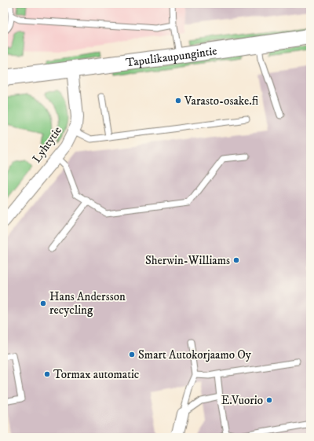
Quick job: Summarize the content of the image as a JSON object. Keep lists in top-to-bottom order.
{
  "streets": {
    "main road": ["Tapulikaupungintie"],
    "street": ["Lyhtytie"]
  },
  "crossings": [
    ["Tapulikaupungintie", "Lyhtytie"]
  ],
  "places": [
    "Varasto-osake.fi",
    "Sherwin-Williams",
    "Hans Andersson recycling",
    "Smart Autokorjaamo Oy",
    "Tormax automatic",
    "E.Vuorio"
  ]
}
